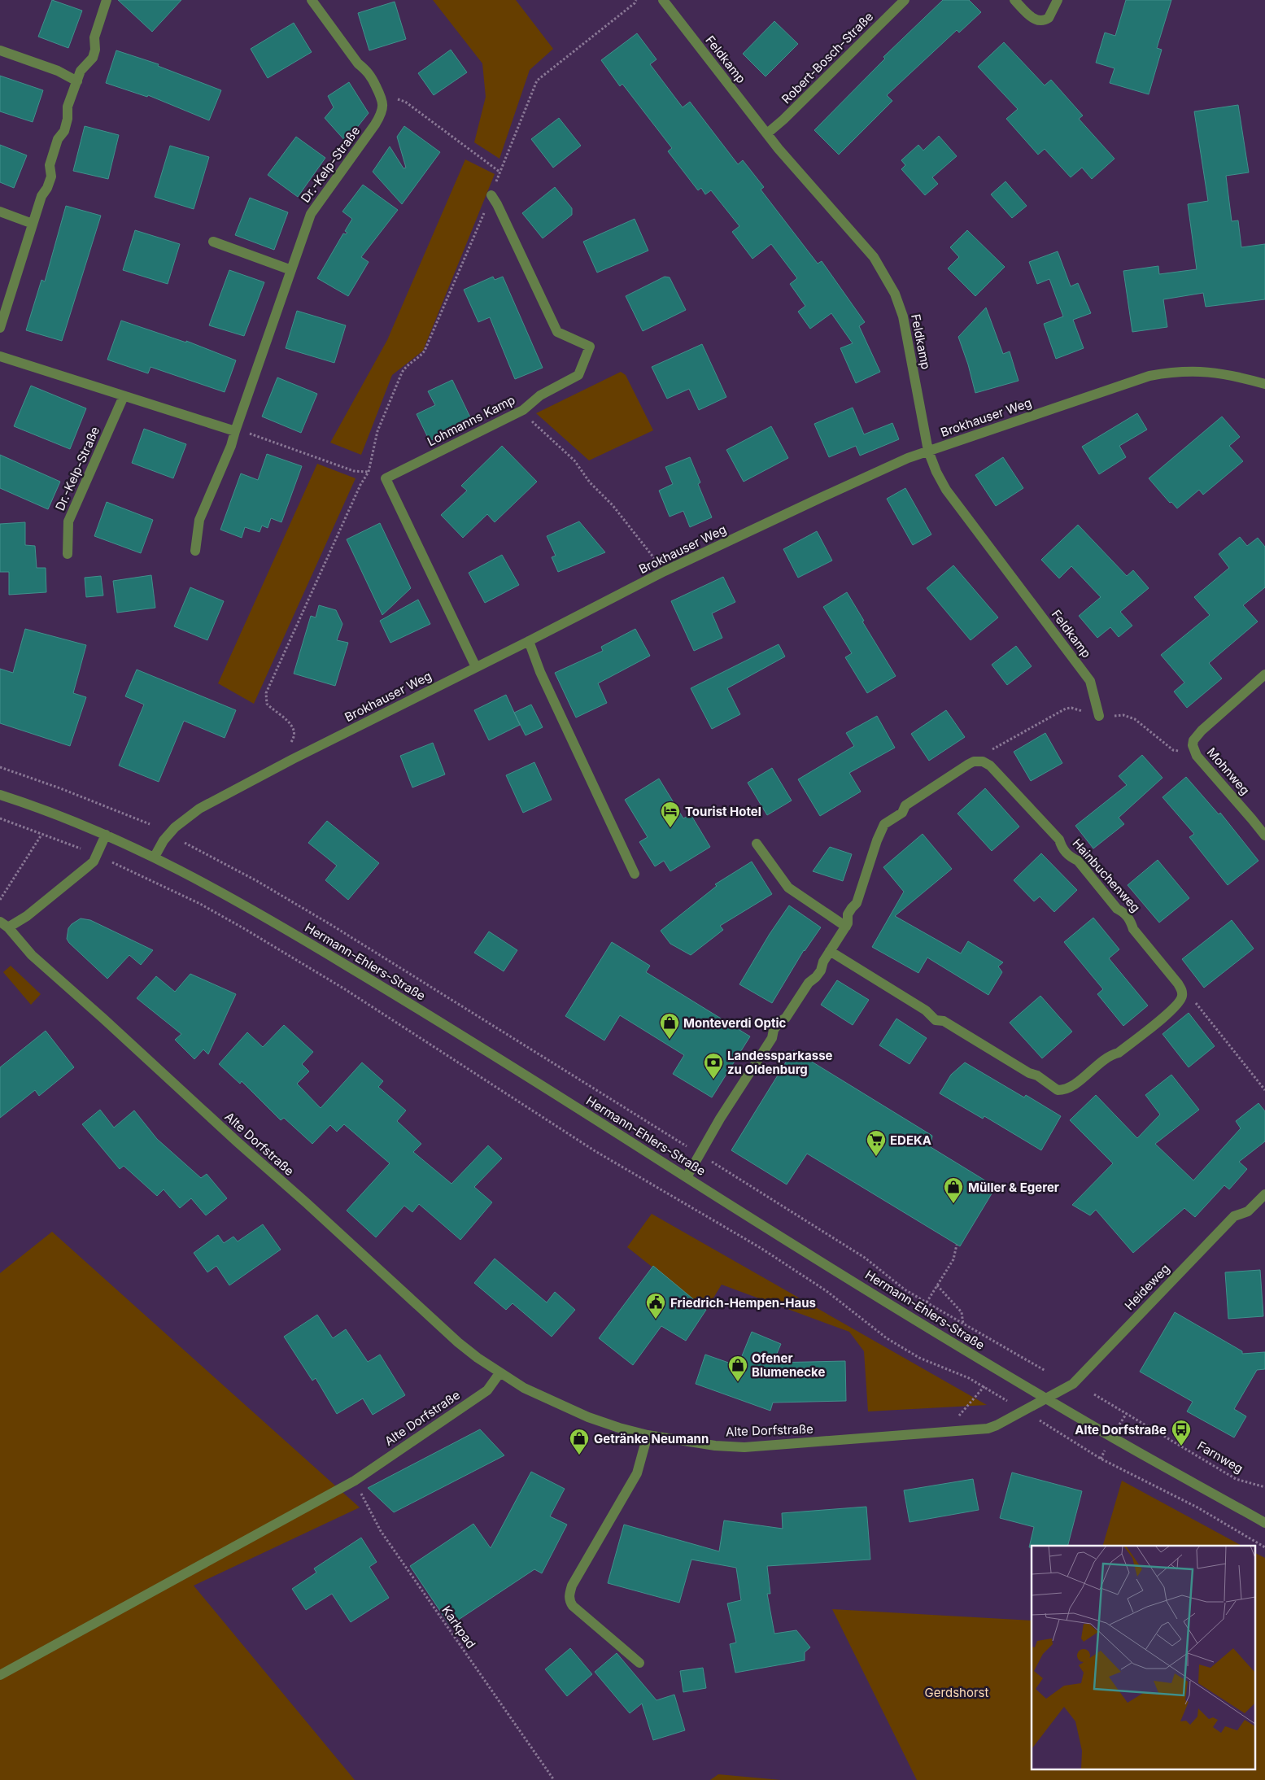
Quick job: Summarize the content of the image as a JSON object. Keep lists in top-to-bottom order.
{
  "streets": {
    "street": [
      "Robert-Bosch-Straße",
      "Feldkamp",
      "Dr.-Kelp-Straße",
      "Brokhauser Weg",
      "Lohmanns Kamp",
      "Mohnweg",
      "Hainbuchenweg",
      "Hermann-Ehlers-Straße",
      "Alte Dorfstraße",
      "Heideweg"
    ],
    "path": ["Farnweg", "Karkpad"]
  },
  "crossings": [
    ["Robert-Bosch-Straße", "Feldkamp"],
    ["Feldkamp", "Brokhauser Weg"],
    ["Brokhauser Weg", "Lohmanns Kamp"],
    ["Brokhauser Weg", "Hermann-Ehlers-Straße"],
    ["Hermann-Ehlers-Straße", "Alte Dorfstraße"],
    ["Hermann-Ehlers-Straße", "Heideweg"],
    ["Alte Dorfstraße", "Heideweg"],
    ["Alte Dorfstraße", "Karkpad"]
  ],
  "parks": ["Gerdshorst"],
  "places": {
    "hotel": ["Tourist Hotel"],
    "shop": [
      "Monteverdi Optic",
      "Müller & Egerer",
      "Ofener Blumenecke",
      "Getränke Neumann"
    ],
    "bank": ["Landessparkasse zu Oldenburg"],
    "supermarket": ["EDEKA"],
    "public building": ["Friedrich-Hempen-Haus"],
    "bus stop": ["Alte Dorfstraße"]
  }
}
